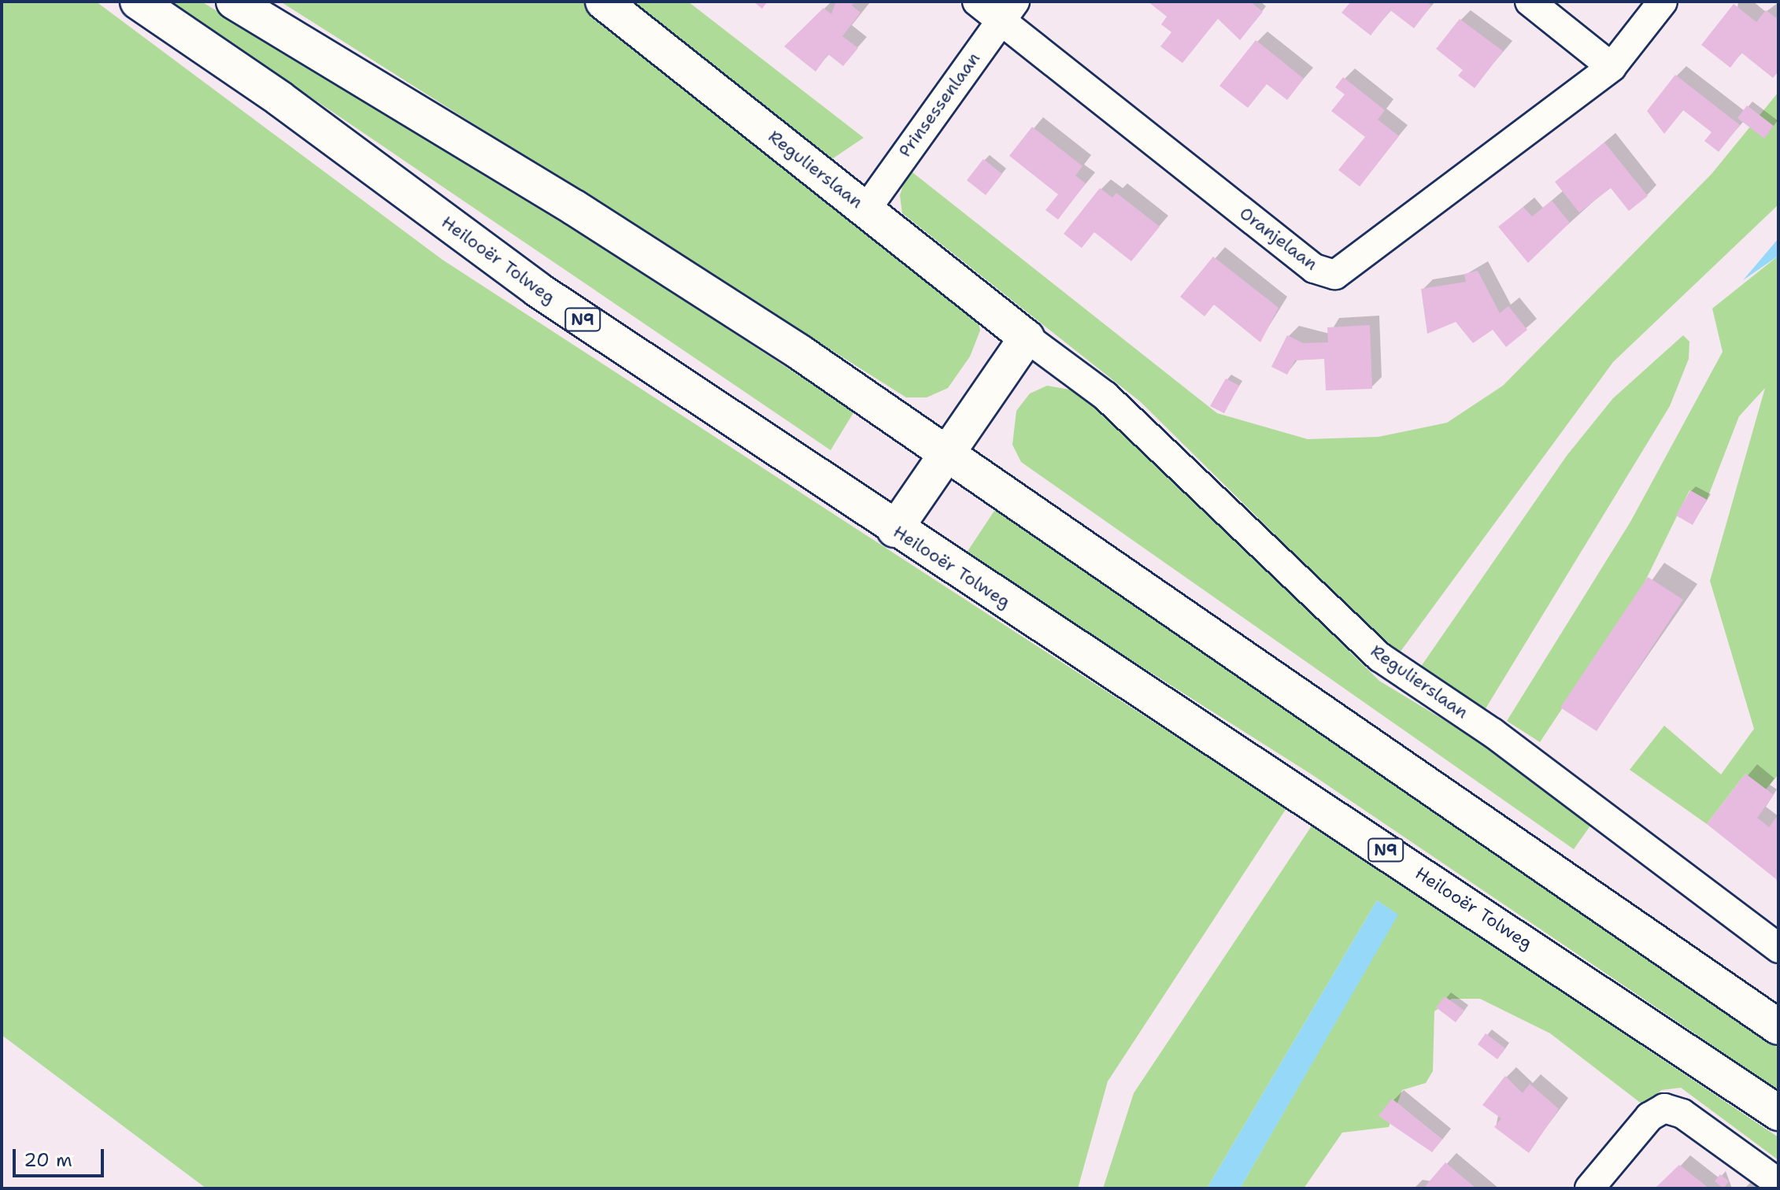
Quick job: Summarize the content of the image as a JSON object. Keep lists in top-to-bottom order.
{
  "streets": {
    "main road": ["Regulierslaan", "Heilooër Tolweg", "N9"],
    "street": ["Prinsessenlaan", "Oranjelaan"]
  },
  "crossings": [
    ["Prinsessenlaan", "Regulierslaan"],
    ["Prinsessenlaan", "Oranjelaan"]
  ],
  "scale_bar": "20 m"
}
